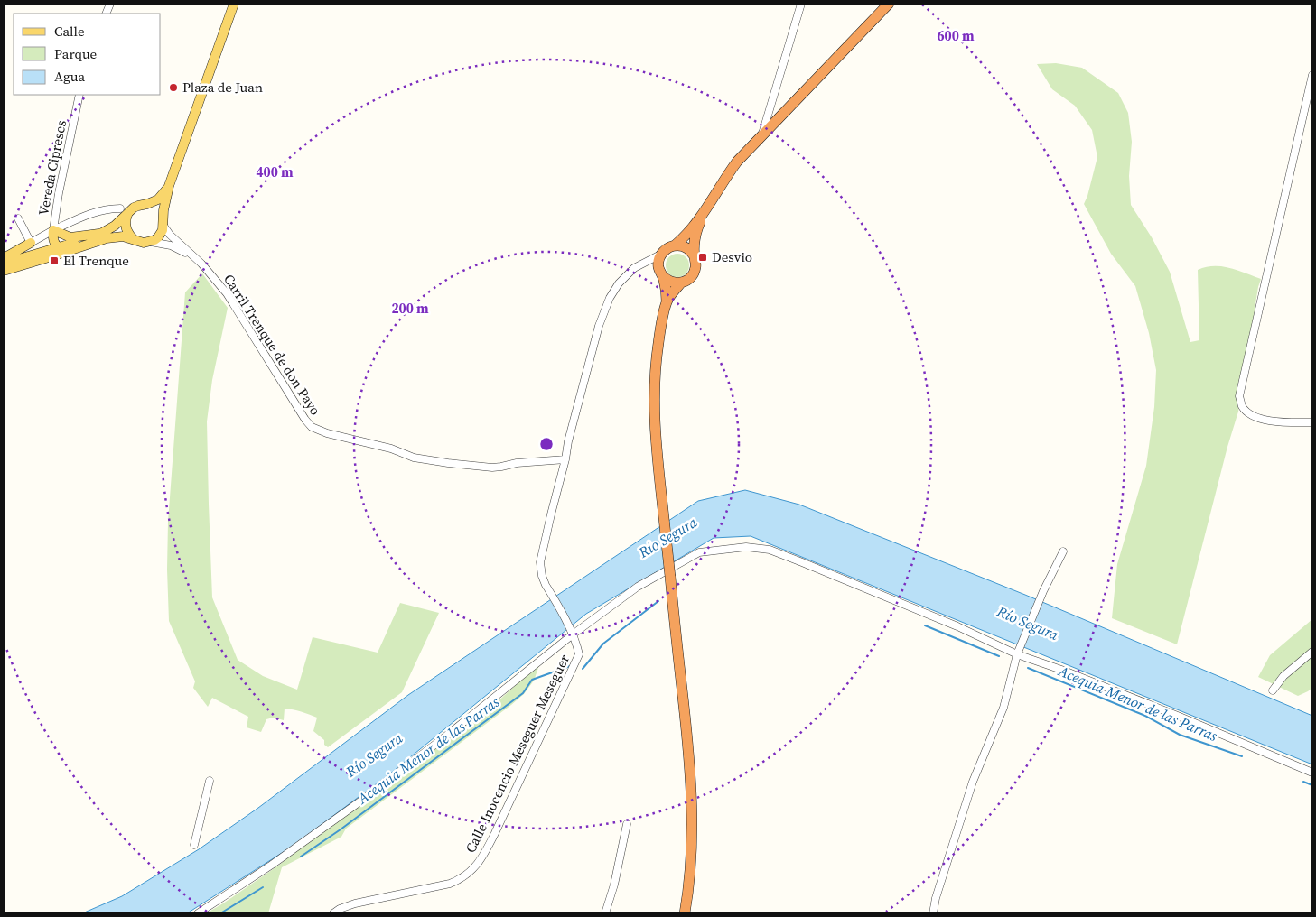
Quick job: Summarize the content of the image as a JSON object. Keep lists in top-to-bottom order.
{
  "streets": {
    "street": ["Vereda Cipreses", "Carril Trenque de don Payo", "Calle Inocencio Meseguer Meseguer"]
  },
  "crossings": [
    ["Carril Trenque de don Payo", "Calle Inocencio Meseguer Meseguer"]
  ],
  "water": ["Río Segura", "Acequia Menor de las Parras"],
  "places": {
    "other": ["Plaza de Juan"],
    "transit": ["Desvio", "El Trenque"]
  },
  "legend": ["Calle", "Parque", "Agua"],
  "rings": ["600 m", "400 m", "200 m"]
}
